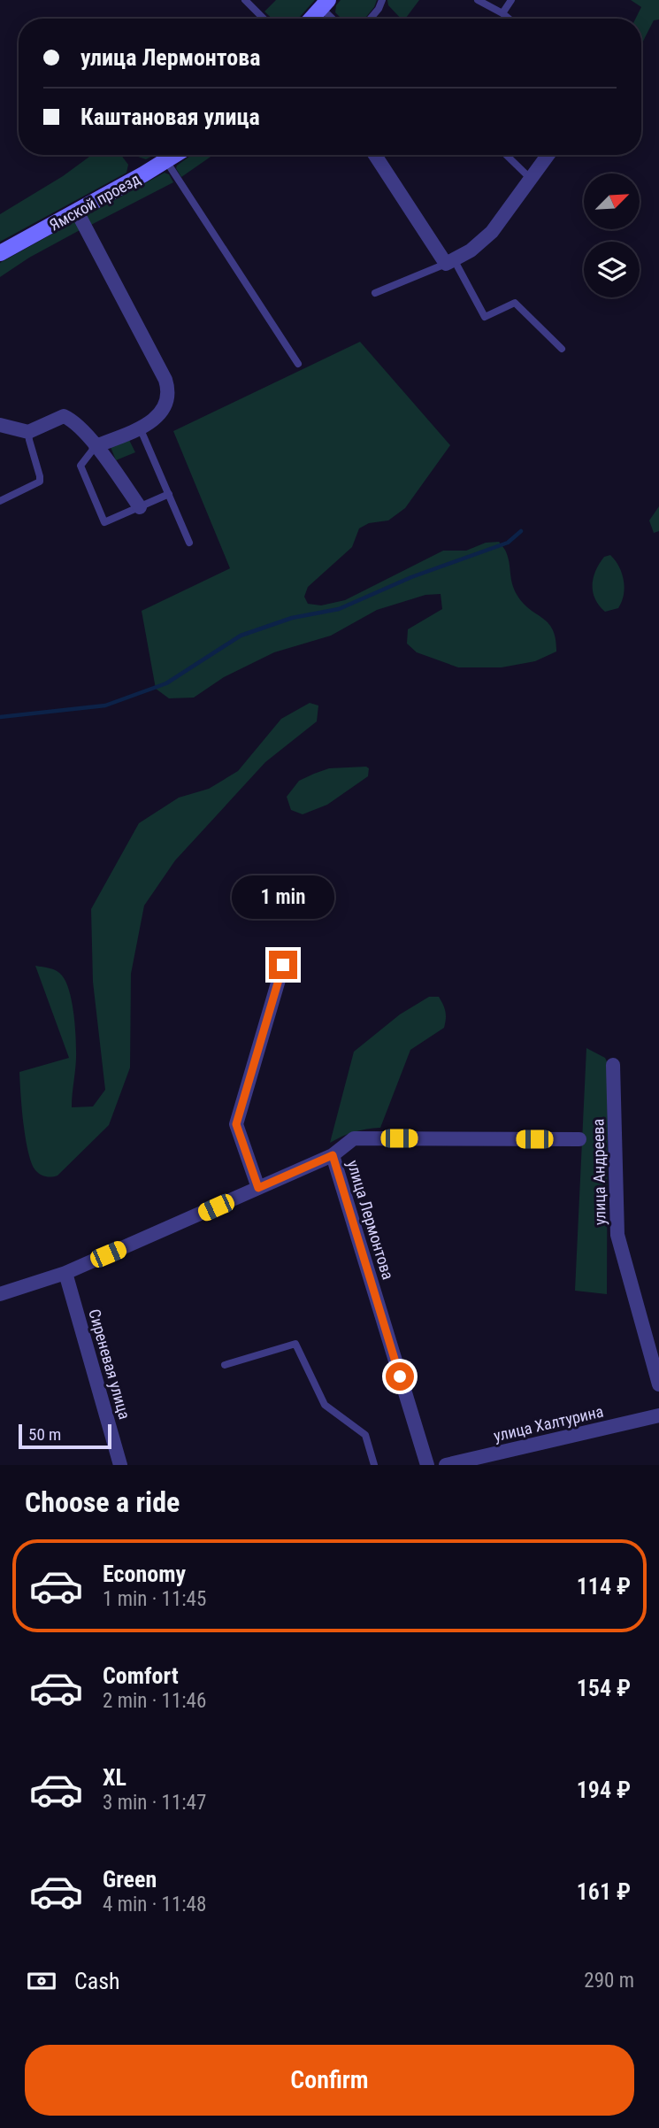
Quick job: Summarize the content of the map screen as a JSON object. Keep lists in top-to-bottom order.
{
  "streets": {
    "main road": ["Ямской проезд"],
    "street": [
      "улица Андреева",
      "улица Лермонтова",
      "Сиреневая улица",
      "улица Халтурина"
    ]
  },
  "scale_bar": "50 m",
  "north": "top right",
  "page": {
    "banner": ["улица Лермонтова", "Каштановая улица"],
    "bubble": "1 min",
    "scale": "50 m",
    "heading": "Choose a ride",
    "list": [
      {
        "name": "Economy",
        "note": "1 min · 11:45",
        "value": "114 ₽"
      },
      {
        "name": "Comfort",
        "note": "2 min · 11:46",
        "value": "154 ₽"
      },
      {
        "name": "XL",
        "note": "3 min · 11:47",
        "value": "194 ₽"
      },
      {
        "name": "Green",
        "note": "4 min · 11:48",
        "value": "161 ₽"
      }
    ],
    "pay": ["Cash", "290 m"],
    "buttons": "Confirm"
  }
}
